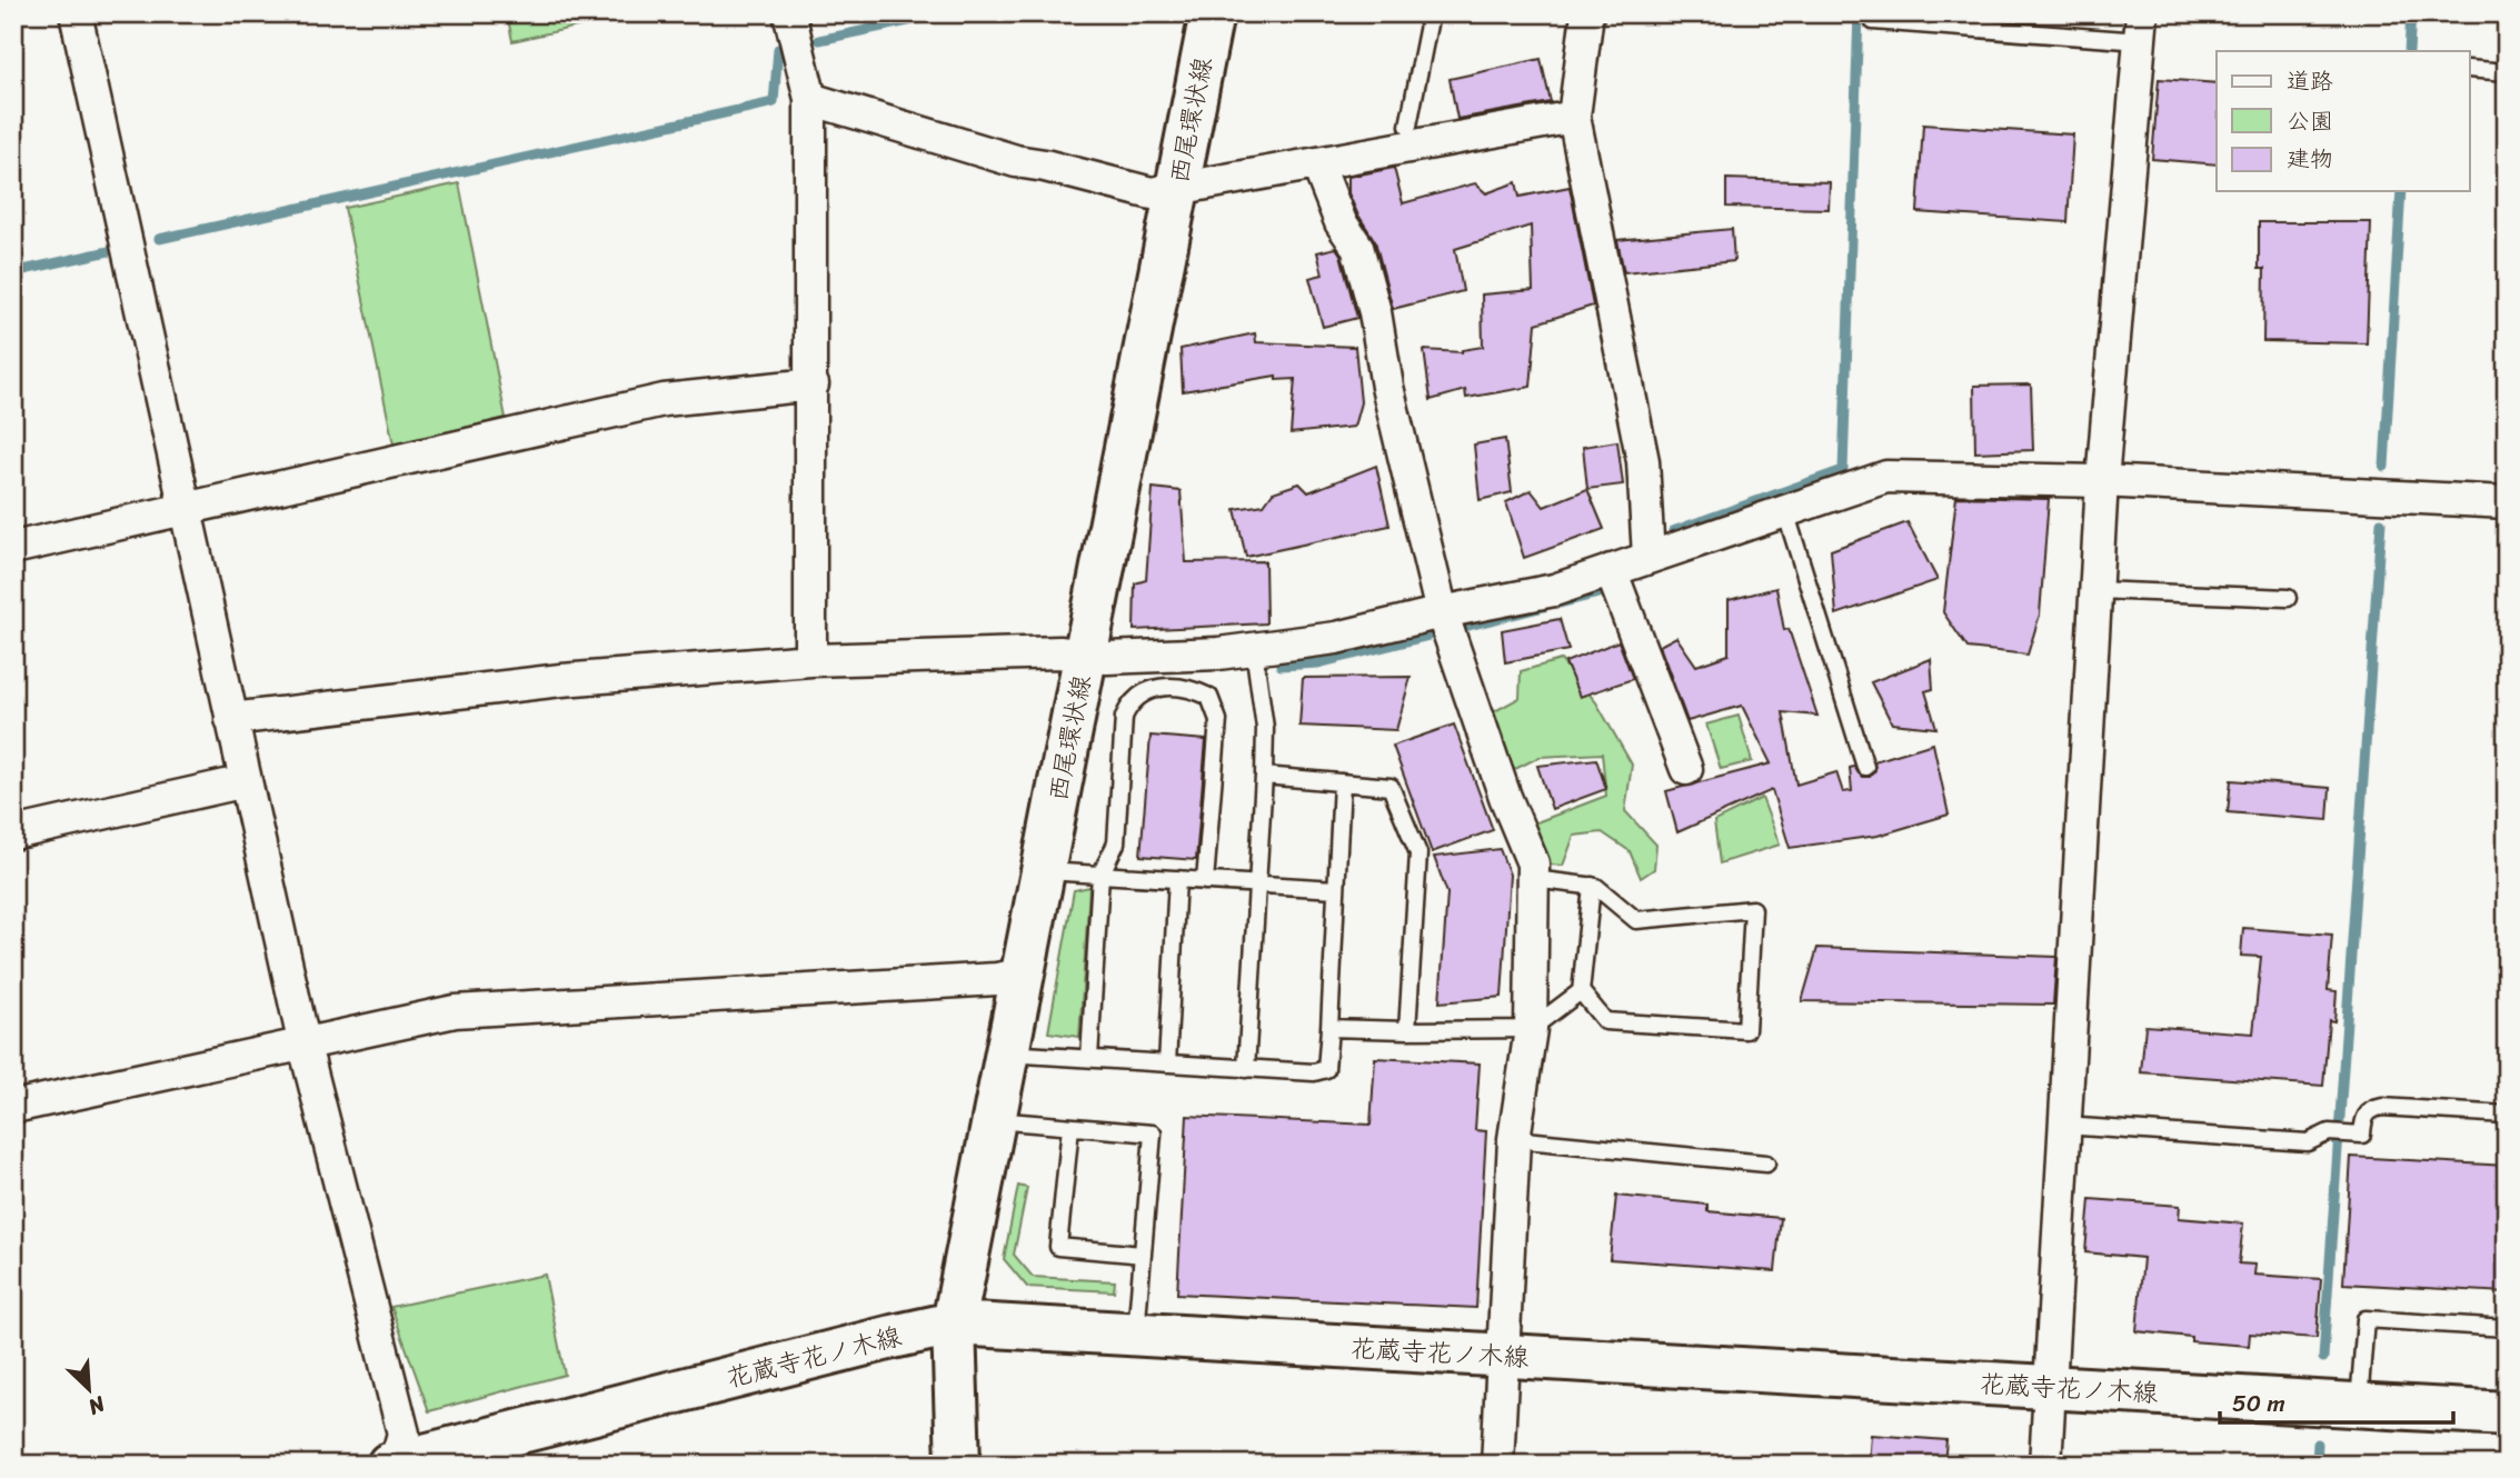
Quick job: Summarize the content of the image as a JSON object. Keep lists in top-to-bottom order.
{
  "streets": {
    "main road": ["西尾環状線", "花蔵寺花ノ木線"]
  },
  "crossings": [
    ["西尾環状線", "花蔵寺花ノ木線"]
  ],
  "legend": ["道路", "公園", "建物"],
  "scale_bar": "50 m",
  "north": "bottom right"
}
